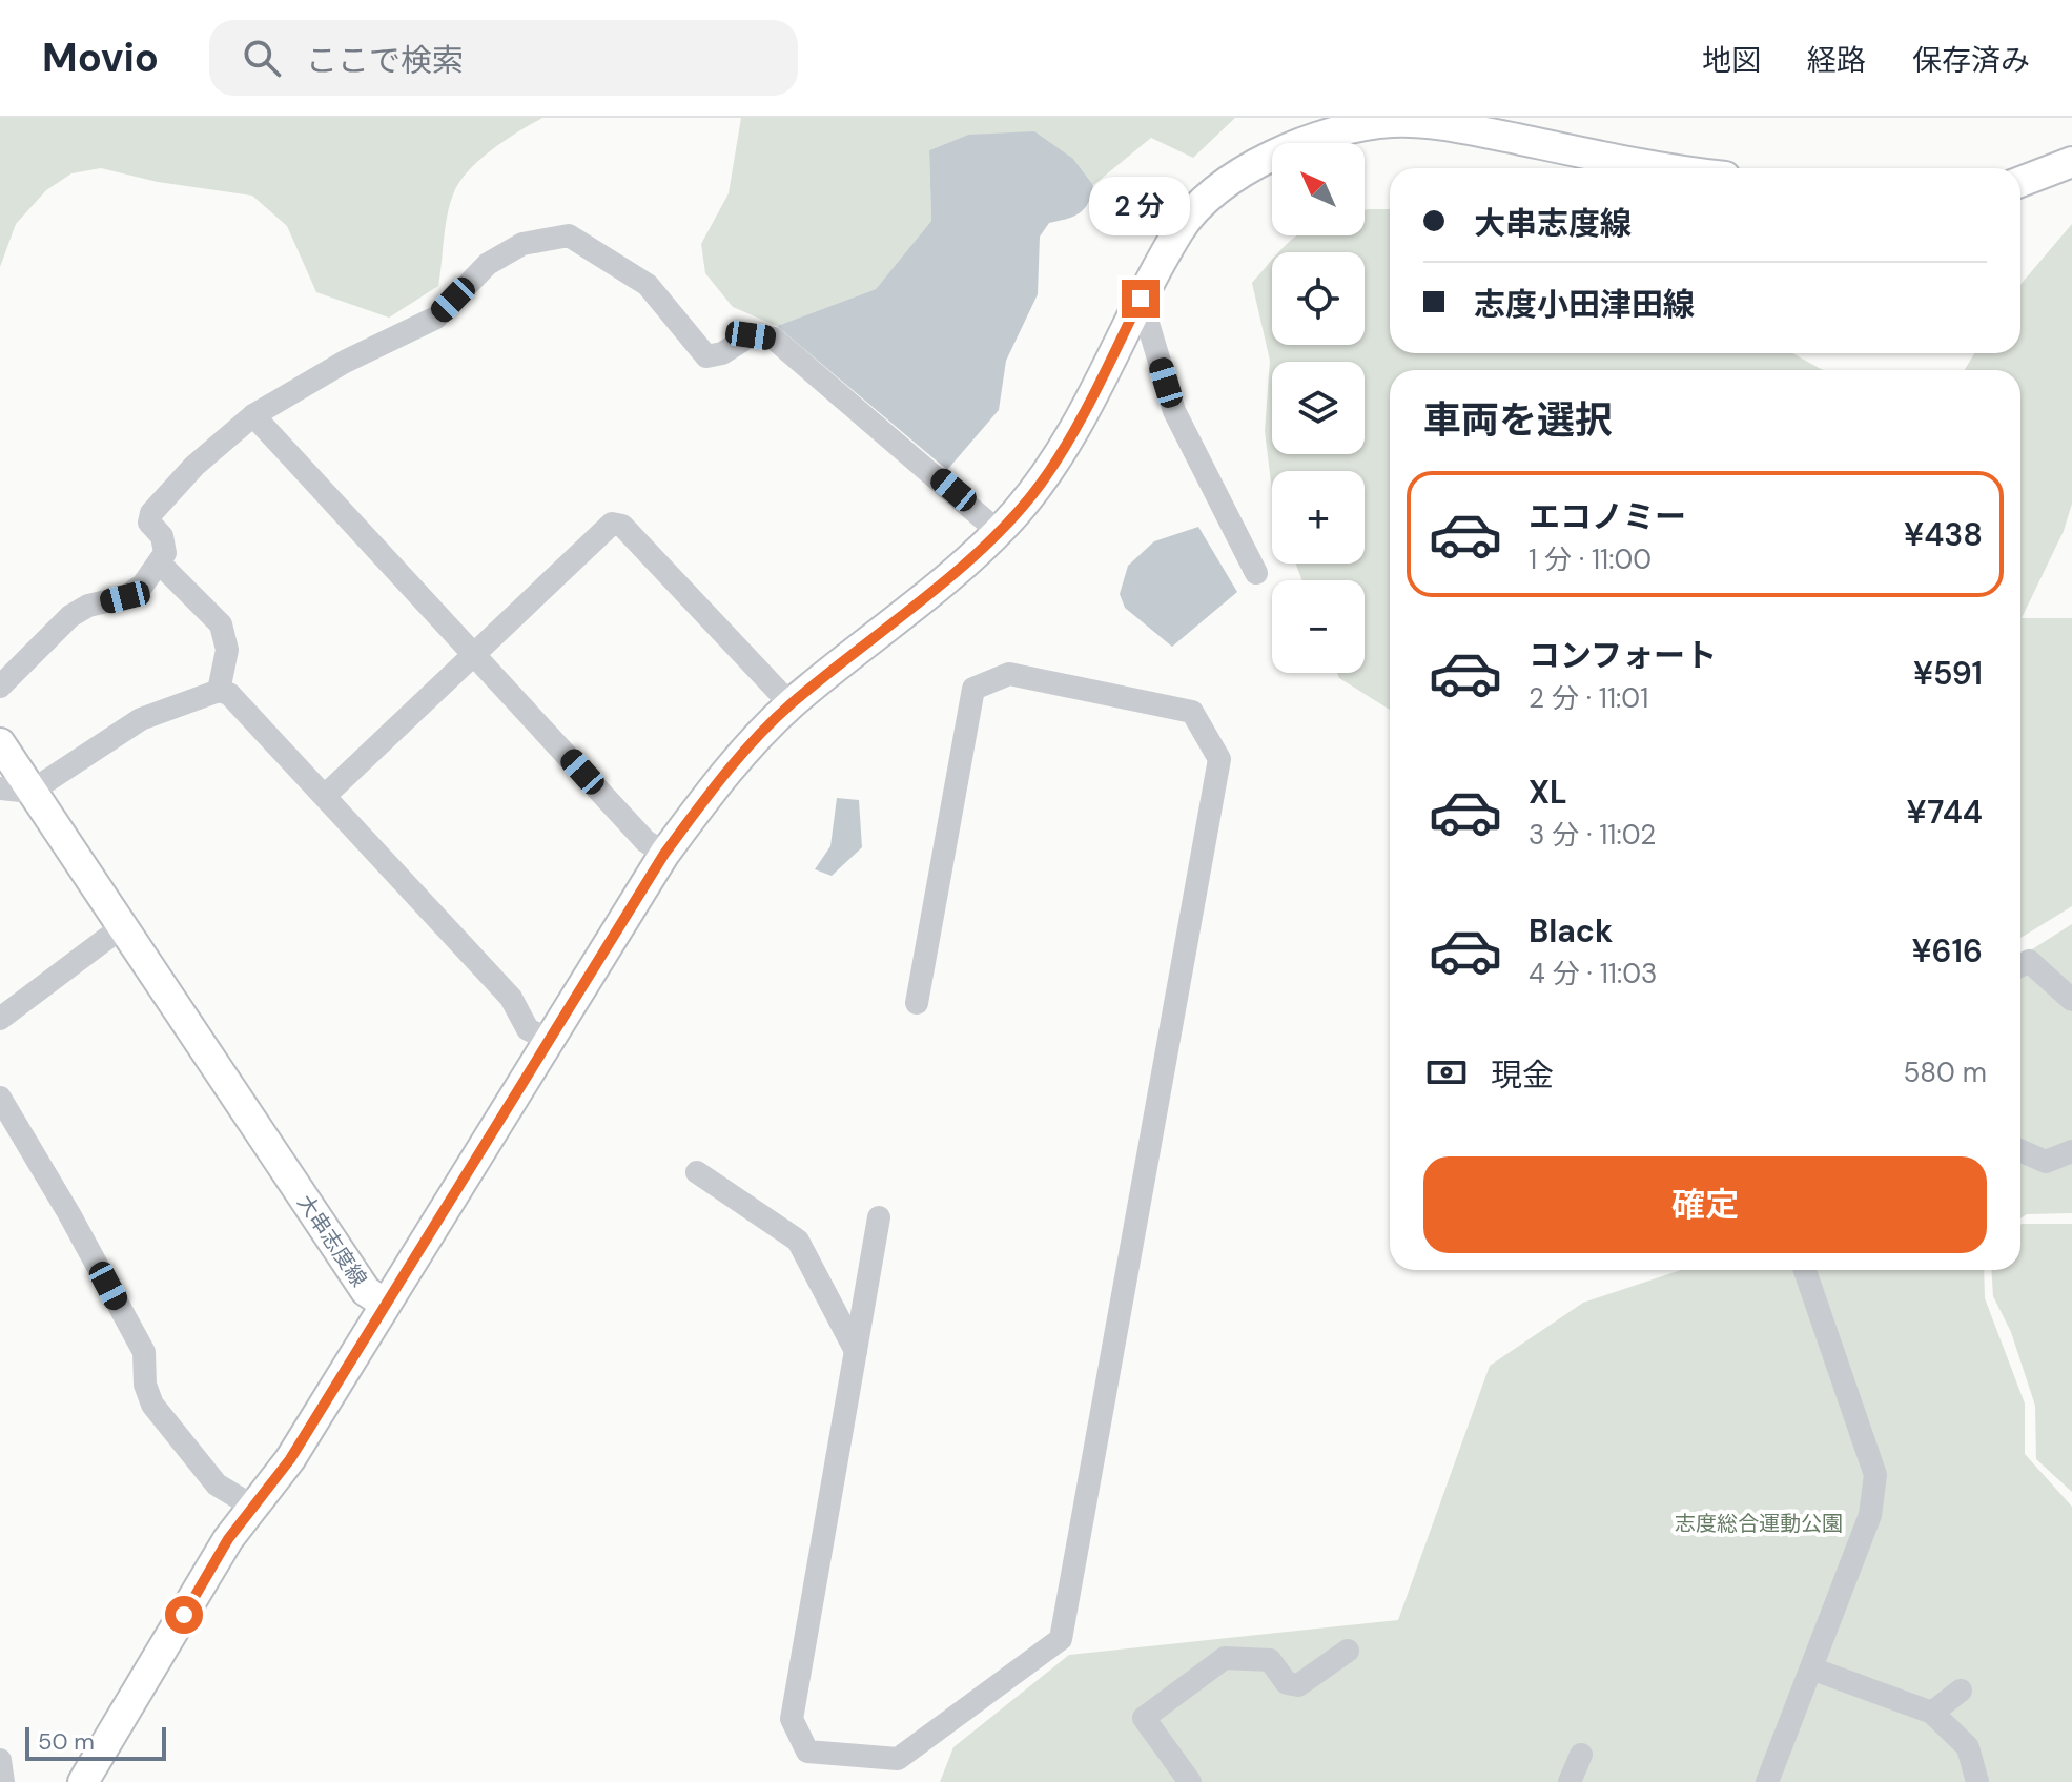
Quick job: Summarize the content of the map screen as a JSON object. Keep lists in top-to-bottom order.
{
  "streets": {
    "main road": ["大串志度線"]
  },
  "parks": ["志度総合運動公園"],
  "scale_bar": "50 m",
  "north": "top left",
  "page": {
    "header": "Movio",
    "search": "ここで検索",
    "nav": ["地図", "経路", "保存済み"],
    "map_buttons": ["+", "−"],
    "banner": ["大串志度線", "志度小田津田線"],
    "bubble": "2 分",
    "heading": "車両を選択",
    "list": [
      {
        "name": "エコノミー",
        "note": "1 分 · 11:00",
        "value": "¥438"
      },
      {
        "name": "コンフォート",
        "note": "2 分 · 11:01",
        "value": "¥591"
      },
      {
        "name": "XL",
        "note": "3 分 · 11:02",
        "value": "¥744"
      },
      {
        "name": "Black",
        "note": "4 分 · 11:03",
        "value": "¥616"
      }
    ],
    "pay": ["現金", "580 m"],
    "buttons": "確定",
    "scale": "50 m"
  }
}
